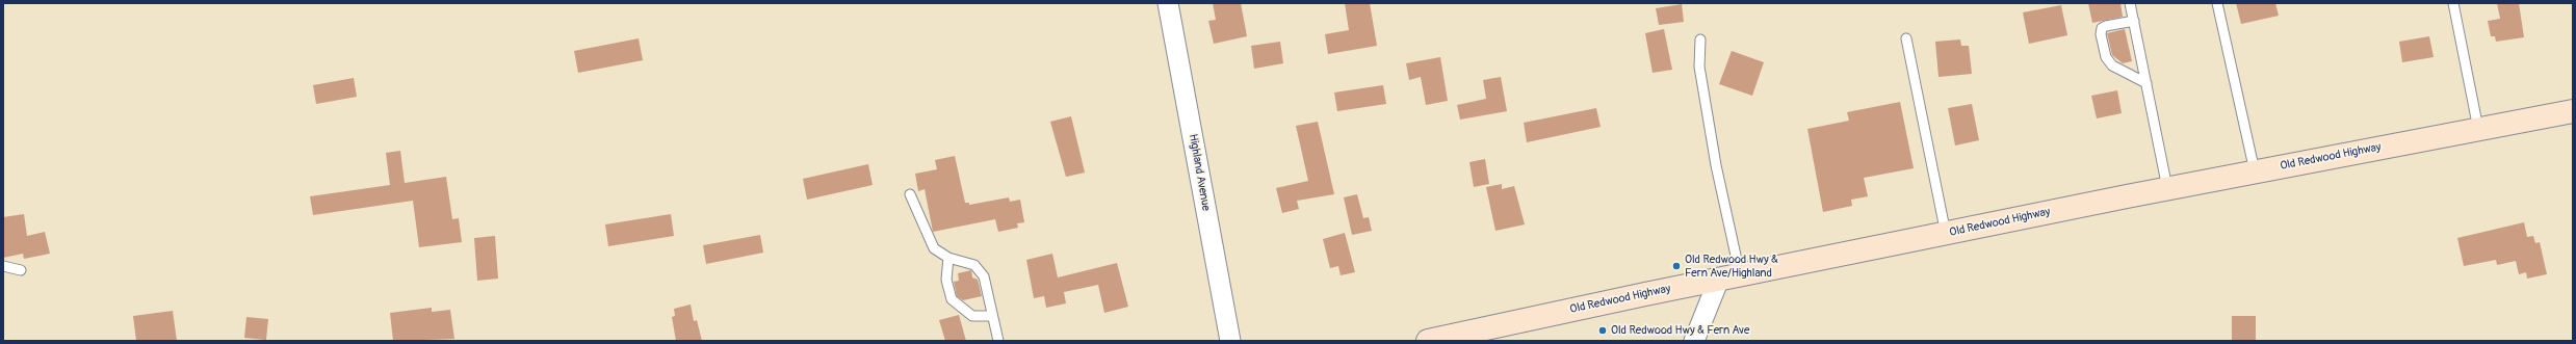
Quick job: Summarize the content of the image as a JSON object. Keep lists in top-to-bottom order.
{
  "streets": {
    "main road": ["Old Redwood Highway"],
    "street": ["Highland Avenue"]
  },
  "places": ["Old Redwood Hwy & Fern Ave/Highland", "Old Redwood Hwy & Fern Ave"]
}
